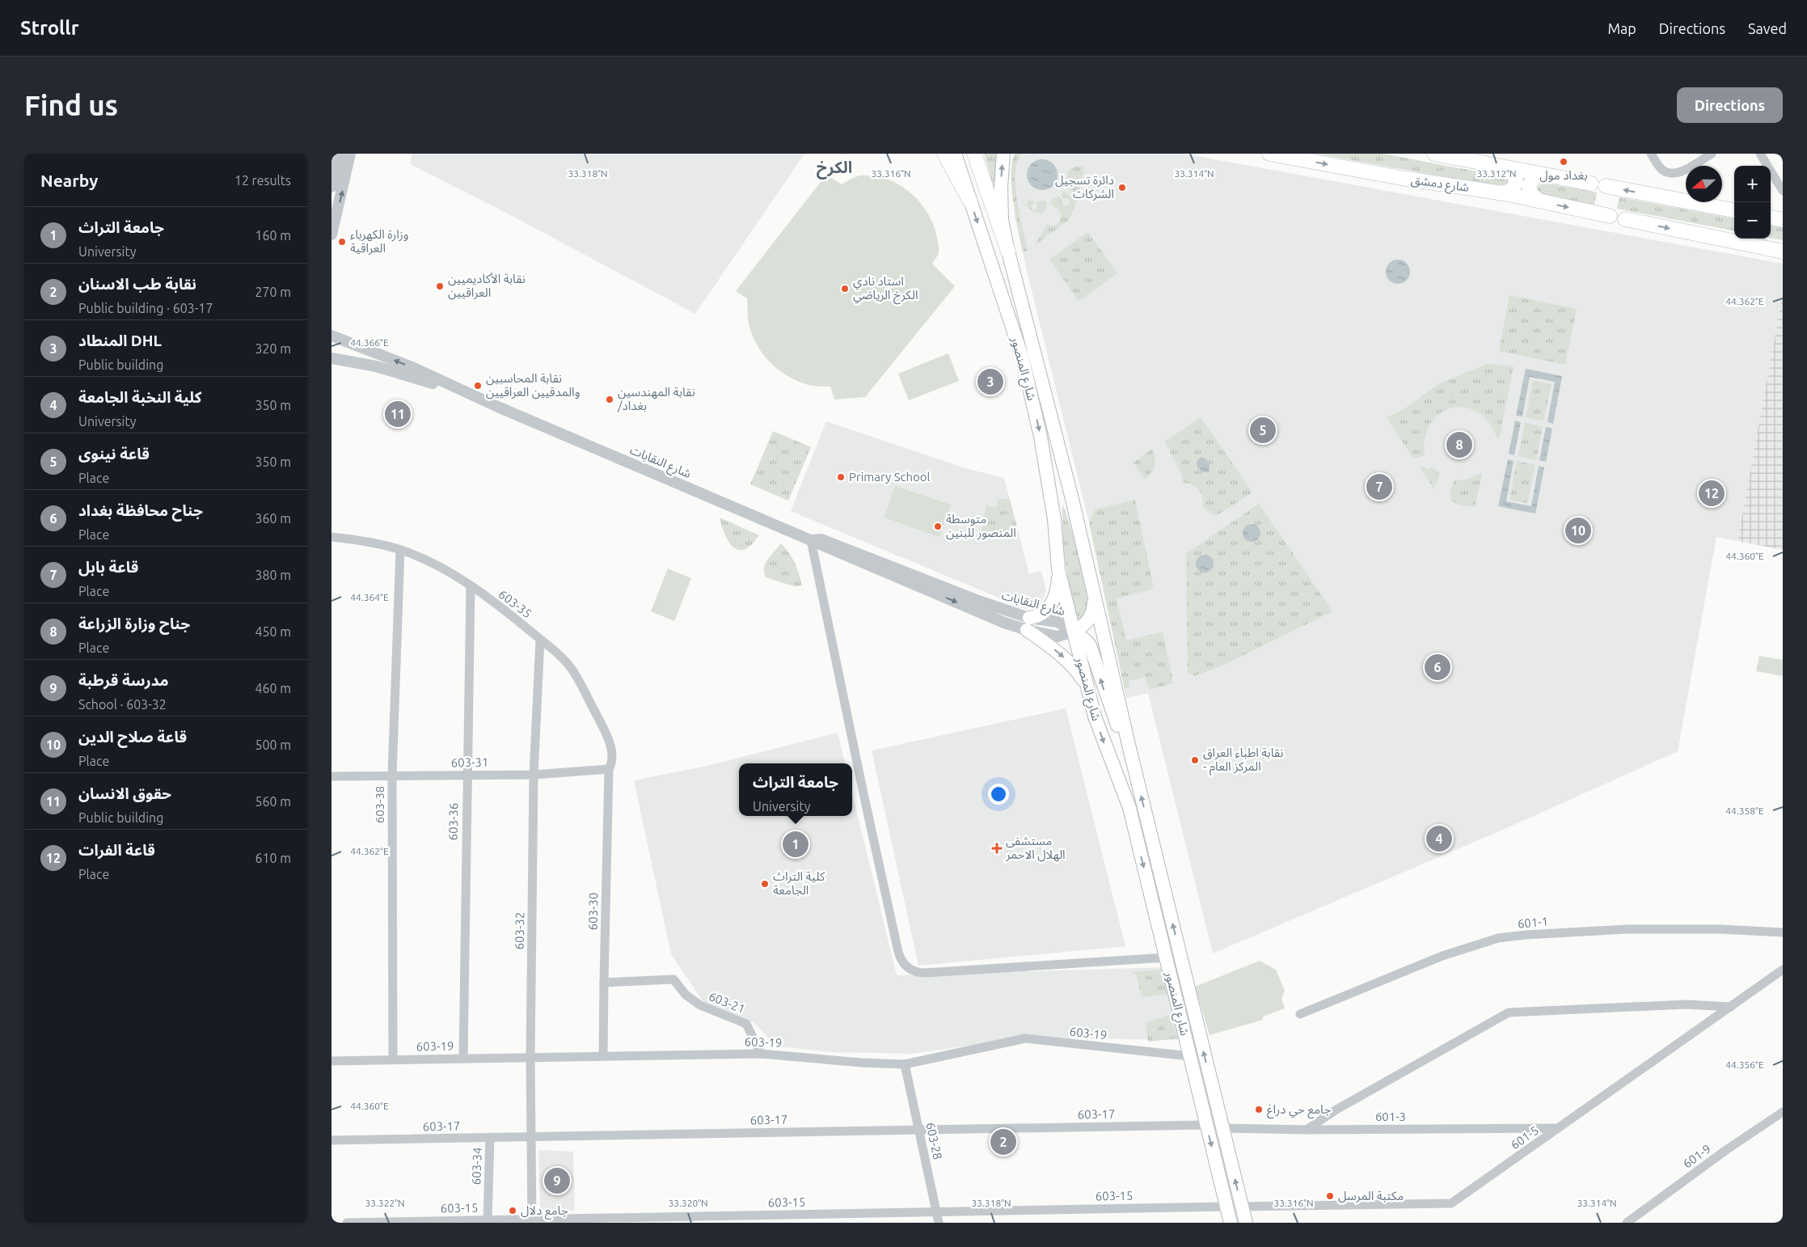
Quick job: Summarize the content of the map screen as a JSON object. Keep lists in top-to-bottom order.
{
  "streets": {
    "main road": ["شارع دمشق", "شارع المنصور"],
    "street": [
      "شارع النقابات",
      "603-35",
      "603-31",
      "603-38",
      "603-36",
      "603-30",
      "601-1",
      "603-32",
      "603-21",
      "603-19",
      "603-17",
      "601-3",
      "601-5",
      "603-28",
      "601-9",
      "603-34",
      "603-15"
    ]
  },
  "crossings": [
    ["شارع المنصور", "شارع النقابات"],
    ["شارع المنصور", "603-19"],
    ["شارع المنصور", "603-17"],
    ["شارع المنصور", "601-3"],
    ["شارع المنصور", "601-5"],
    ["شارع المنصور", "603-15"],
    ["603-35", "603-31"],
    ["603-35", "603-38"],
    ["603-35", "603-36"],
    ["603-35", "603-30"],
    ["603-35", "603-32"],
    ["603-31", "603-38"],
    ["603-31", "603-36"],
    ["603-31", "603-30"],
    ["603-31", "603-32"],
    ["603-38", "603-19"],
    ["603-36", "603-19"],
    ["603-30", "603-21"],
    ["603-30", "603-19"],
    ["603-32", "603-19"],
    ["603-32", "603-17"],
    ["603-32", "603-15"],
    ["603-21", "603-19"],
    ["603-19", "603-28"],
    ["603-17", "603-28"],
    ["603-17", "603-34"],
    ["601-3", "601-5"],
    ["603-28", "603-15"],
    ["603-34", "603-15"]
  ],
  "districts": ["الكرخ"],
  "places": {
    "other": [
      "بغداد مول",
      "دائرة تسجيل الشركات",
      "وزارة الكهرباء العراقية",
      "نقابة الأكاديميين العراقيين",
      "استاد نادي الكرخ الرياضي",
      "نقابة المحاسبين والمدقيين العراقيين",
      "نقابة المهندسين /بغداد",
      "Primary School",
      "متوسطة المنصور للبنين",
      "نقابة اطباء العراق - المركز العام",
      "كلية التراث الجامعة",
      "جامع حي دراغ",
      "مكتبة المرسل",
      "جامع دلال"
    ],
    "health": ["مستشفى الهلال الاحمر"]
  },
  "north": "left",
  "page": {
    "header": "Strollr",
    "nav": ["Map", "Directions", "Saved"],
    "buttons": "Directions",
    "title": "Find us",
    "heading": ["Nearby", "12 results"],
    "map_buttons": ["+", "−"],
    "list": [
      {
        "mark": "1",
        "name": "جامعة التراث",
        "note": "University",
        "value": "160 m"
      },
      {
        "mark": "2",
        "name": "نقابة طب الاسنان",
        "note": "Public building · 603-17",
        "value": "270 m"
      },
      {
        "mark": "3",
        "name": "المنطاد DHL",
        "note": "Public building",
        "value": "320 m"
      },
      {
        "mark": "4",
        "name": "كلية النخبة الجامعة",
        "note": "University",
        "value": "350 m"
      },
      {
        "mark": "5",
        "name": "قاعة نينوى",
        "note": "Place",
        "value": "350 m"
      },
      {
        "mark": "6",
        "name": "جناح محافظة بغداد",
        "note": "Place",
        "value": "360 m"
      },
      {
        "mark": "7",
        "name": "قاعة بابل",
        "note": "Place",
        "value": "380 m"
      },
      {
        "mark": "8",
        "name": "جناح وزارة الزراعة",
        "note": "Place",
        "value": "450 m"
      },
      {
        "mark": "9",
        "name": "مدرسة قرطبة",
        "note": "School · 603-32",
        "value": "460 m"
      },
      {
        "mark": "10",
        "name": "قاعة صلاح الدين",
        "note": "Place",
        "value": "500 m"
      },
      {
        "mark": "11",
        "name": "حقوق الانسان",
        "note": "Public building",
        "value": "560 m"
      },
      {
        "mark": "12",
        "name": "قاعة الفرات",
        "note": "Place",
        "value": "610 m"
      }
    ],
    "pins": [
      "3",
      "11",
      "5",
      "8",
      "7",
      "12",
      "10",
      "6",
      "4",
      "1",
      "2",
      "9"
    ],
    "popup": ["جامعة التراث", "University"]
  },
  "coordinates": [
    "33.318°N",
    "33.316°N",
    "33.314°N",
    "33.312°N",
    "44.362°E",
    "44.366°E",
    "44.360°E",
    "44.364°E",
    "44.358°E",
    "44.356°E",
    "33.322°N",
    "33.320°N"
  ]
}
